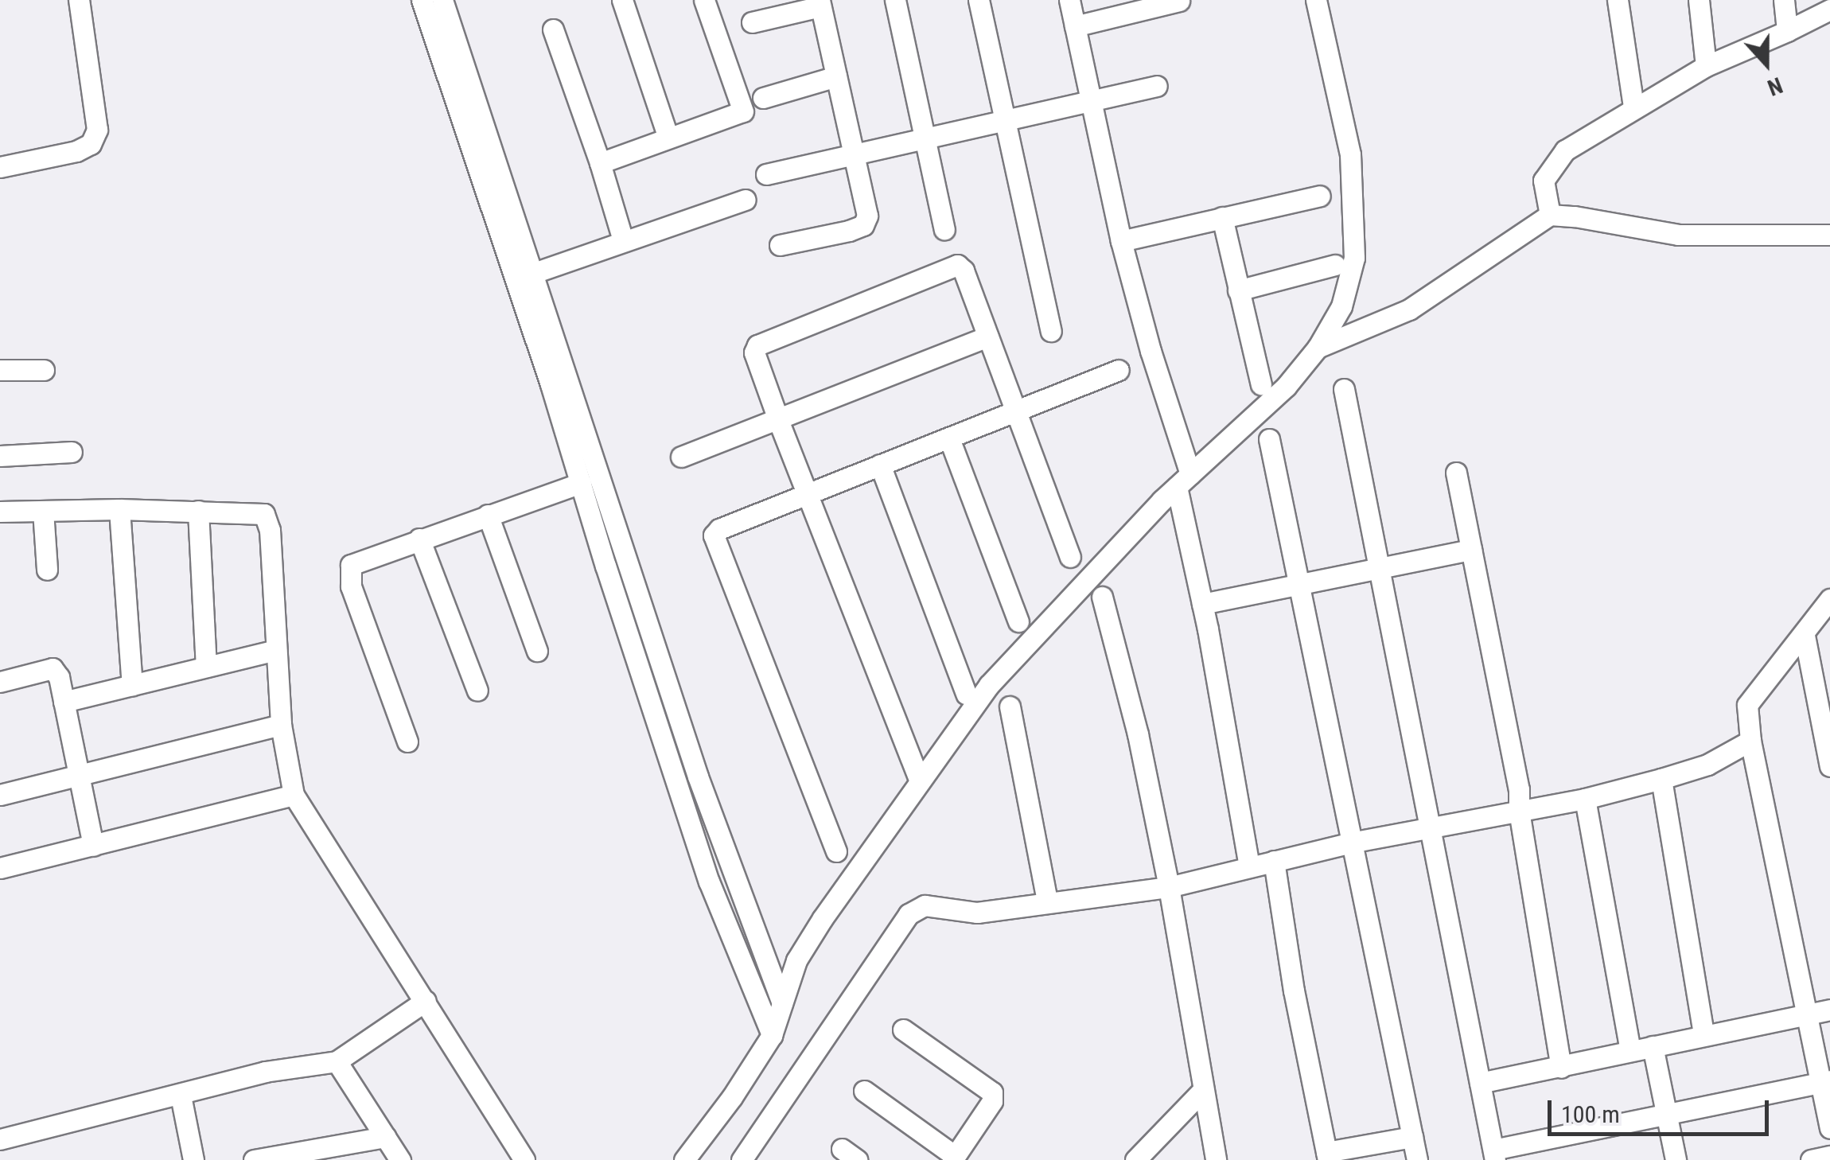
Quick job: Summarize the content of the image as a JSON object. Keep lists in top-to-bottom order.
{
  "scale_bar": "100 m",
  "north": "bottom"
}
